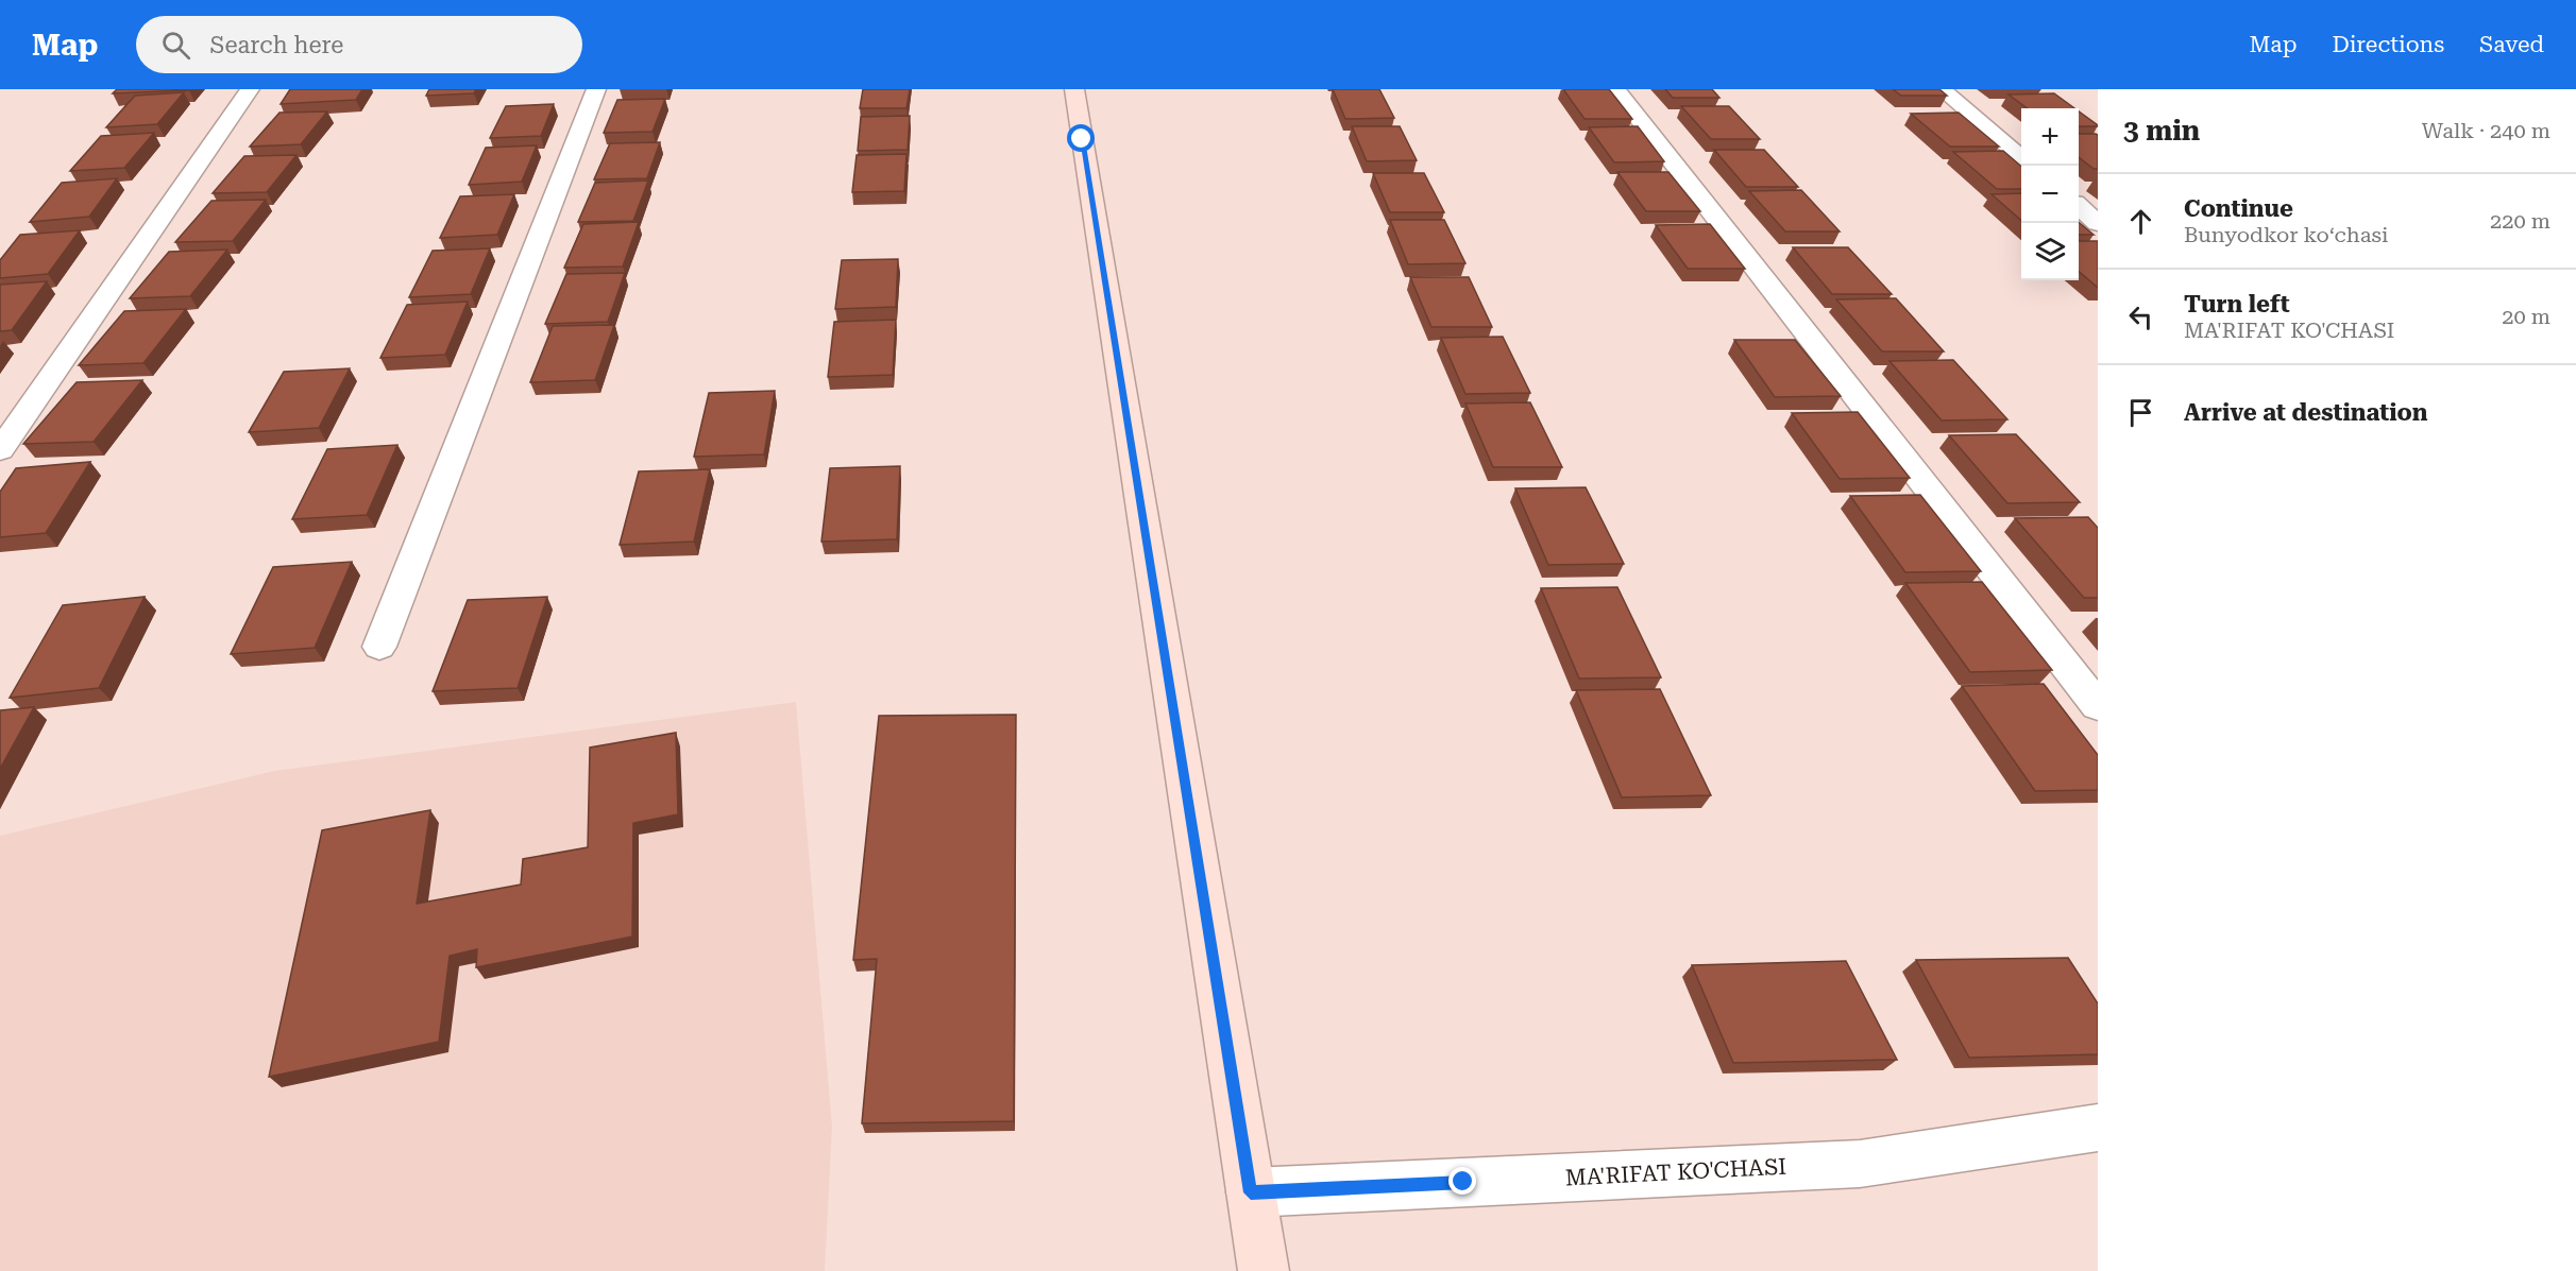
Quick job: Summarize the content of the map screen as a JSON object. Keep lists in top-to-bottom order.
{
  "streets": {
    "street": ["MA'RIFAT KO'CHASI"]
  },
  "page": {
    "header": "Map",
    "search": "Search here",
    "nav": ["Map", "Directions", "Saved"],
    "heading": ["3 min", "Walk · 240 m"],
    "map_buttons": ["+", "−"],
    "list": [
      ["Continue", "Bunyodkor koʻchasi", "220 m"],
      ["Turn left", "MA'RIFAT KO'CHASI", "20 m"],
      "Arrive at destination"
    ]
  }
}
